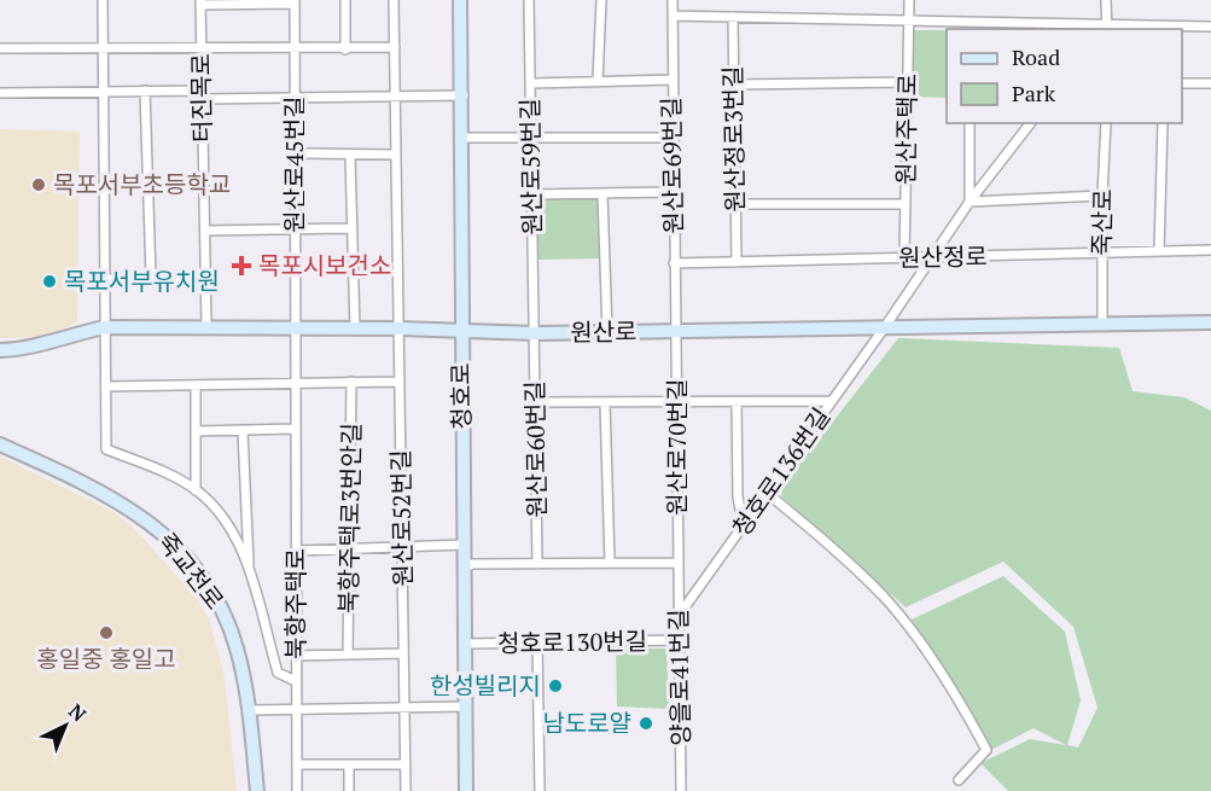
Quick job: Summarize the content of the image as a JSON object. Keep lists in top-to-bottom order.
{
  "streets": {
    "street": [
      "터진목로",
      "원산주택로",
      "원산정로3번길",
      "원산로45번길",
      "원산로69번길",
      "원산로59번길",
      "죽산로",
      "원산정로",
      "원산로",
      "청호로",
      "원산로70번길",
      "원산로60번길",
      "청호로136번길",
      "북항주택로3번안길",
      "원산로52번길",
      "죽교천로",
      "북항주택로",
      "청호로130번길",
      "양을로41번길"
    ]
  },
  "crossings": [
    ["터진목로", "원산로"],
    ["원산주택로", "원산정로"],
    ["원산정로3번길", "원산정로"],
    ["원산로45번길", "원산로"],
    ["원산로45번길", "북항주택로"],
    ["원산로69번길", "원산정로"],
    ["원산로69번길", "원산로"],
    ["원산로69번길", "원산로70번길"],
    ["원산로59번길", "원산로"],
    ["원산로59번길", "원산로60번길"],
    ["죽산로", "원산정로"],
    ["죽산로", "원산로"],
    ["원산정로", "청호로136번길"],
    ["원산로", "청호로"],
    ["원산로", "원산로70번길"],
    ["원산로", "원산로60번길"],
    ["원산로", "청호로136번길"],
    ["원산로", "원산로52번길"],
    ["원산로", "북항주택로"],
    ["청호로", "청호로130번길"],
    ["원산로70번길", "양을로41번길"],
    ["청호로136번길", "양을로41번길"],
    ["청호로130번길", "양을로41번길"]
  ],
  "places": {
    "other": [
      "목포서부초등학교",
      "목포서부유치원",
      "홍일중 홍일고",
      "한성빌리지",
      "남도로얄"
    ],
    "health": ["목포시보건소"]
  },
  "legend": ["Road", "Park"],
  "north": "top right"
}
